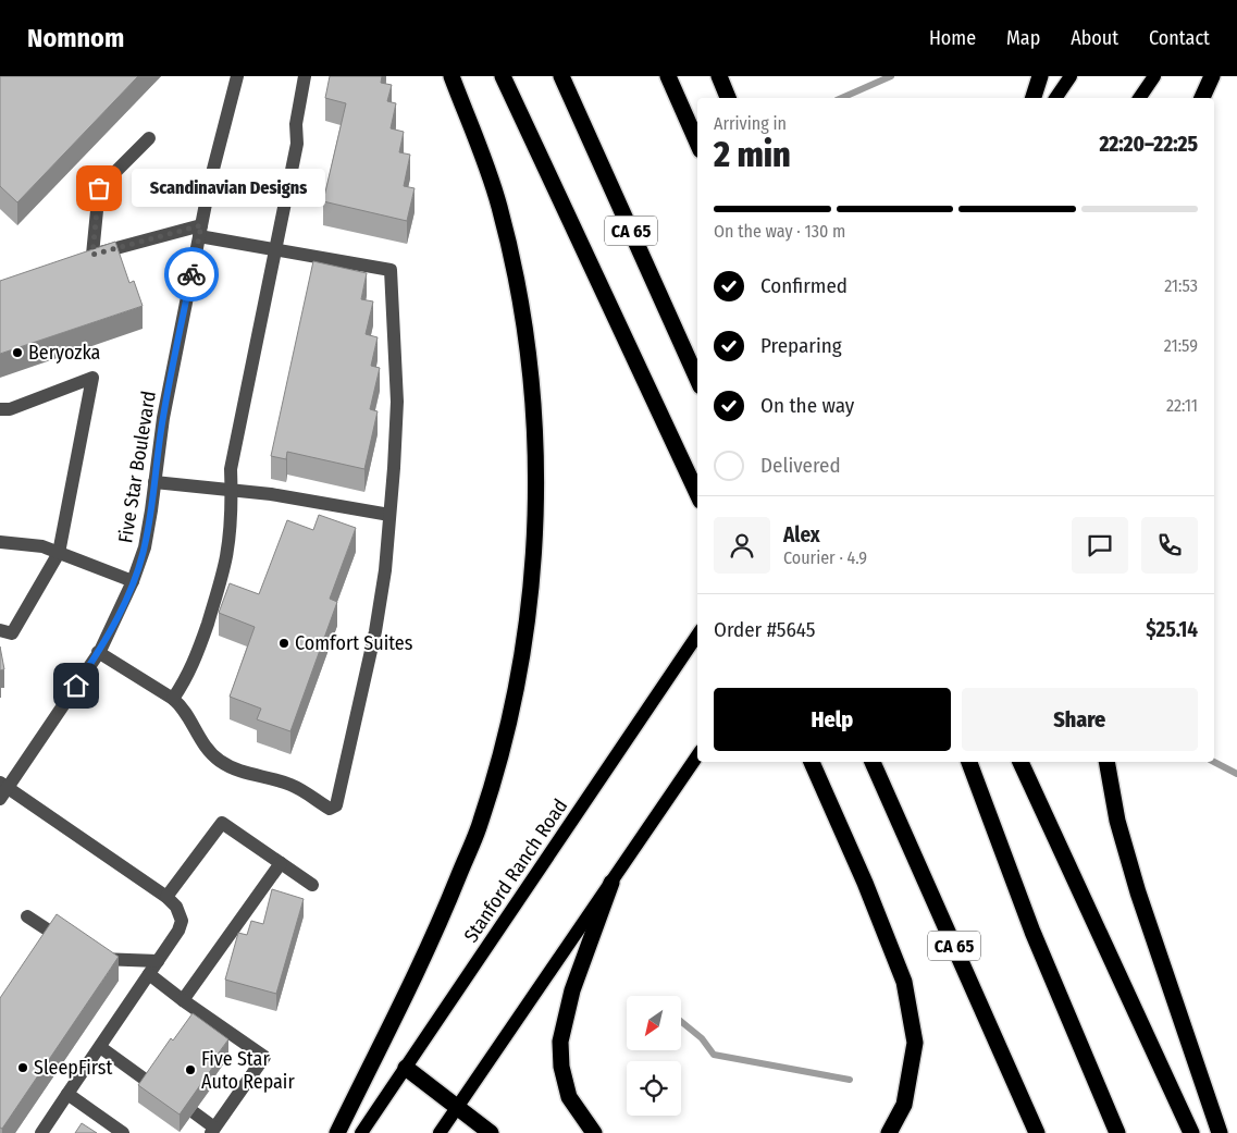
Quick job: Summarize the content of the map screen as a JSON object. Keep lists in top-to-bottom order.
{
  "streets": {
    "highway": ["CA 65"],
    "main road": ["Stanford Ranch Road"],
    "street": ["Five Star Boulevard"]
  },
  "places": [
    "Scandinavian Designs",
    "Beryozka",
    "Comfort Suites",
    "SleepFirst",
    "Five Star Auto Repair"
  ],
  "north": "bottom left",
  "page": {
    "header": "Nomnom",
    "nav": [
      "Home",
      "Map",
      "About",
      "Contact"
    ],
    "heading": ["2 min", "Arriving in", "22:20–22:25"],
    "panel": [
      "Alex",
      "Courier · 4.9",
      "Order #5645",
      "$25.14"
    ],
    "bubble": "Scandinavian Designs",
    "bar": "On the way · 130 m",
    "list": [
      ["Confirmed", "21:53"],
      ["Preparing", "21:59"],
      ["On the way", "22:11"],
      "Delivered"
    ],
    "buttons": ["Help", "Share"]
  }
}
